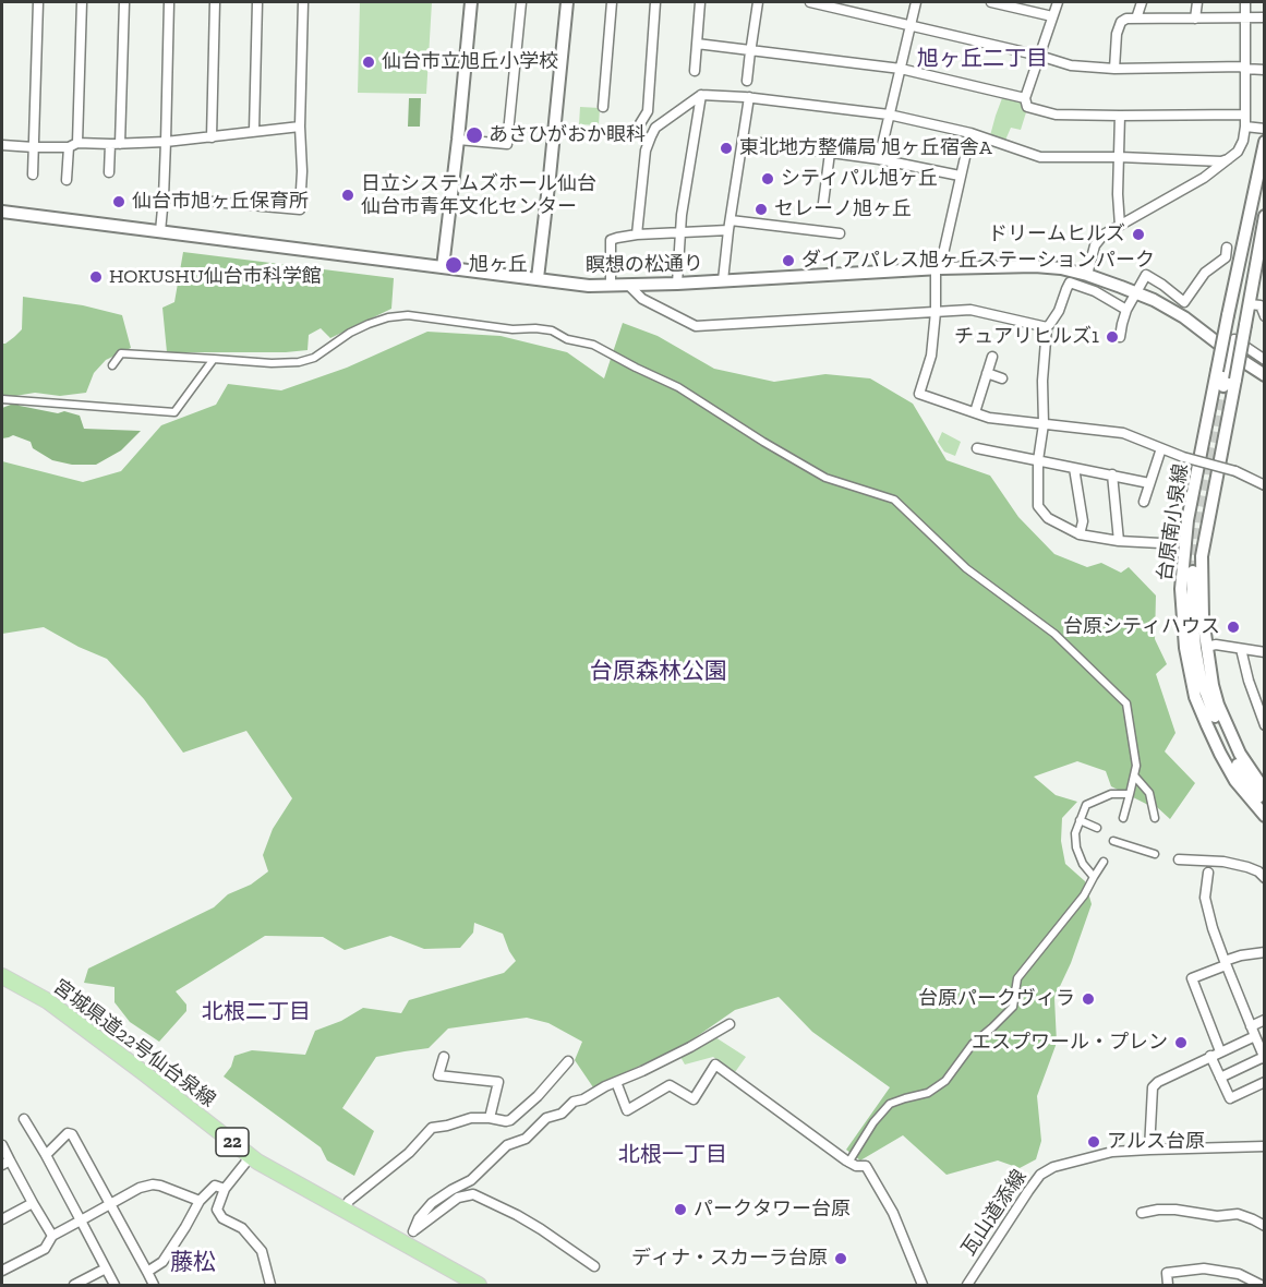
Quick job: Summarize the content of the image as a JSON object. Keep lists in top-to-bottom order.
{
  "streets": {
    "main road": ["宮城県道22号仙台泉線", "22"],
    "street": ["瞑想の松通り", "台原南小泉線", "瓦山道添線"]
  },
  "districts": [
    "旭ヶ丘二丁目",
    "台原森林公園",
    "北根二丁目",
    "北根一丁目",
    "藤松"
  ],
  "places": [
    "仙台市立旭丘小学校",
    "あさひがおか眼科",
    "東北地方整備局 旭ヶ丘宿舎A",
    "シティパル旭ヶ丘",
    "日立システムズホール仙台 仙台市青年文化センター",
    "仙台市旭ヶ丘保育所",
    "セレーノ旭ヶ丘",
    "ドリームヒルズ",
    "ダイアパレス旭ヶ丘ステーションパーク",
    "旭ヶ丘",
    "HOKUSHU仙台市科学館",
    "チュアリヒルズ1",
    "台原シティハウス",
    "台原パークヴィラ",
    "エスプワール・プレン",
    "アルス台原",
    "パークタワー台原",
    "ディナ・スカーラ台原"
  ]
}
